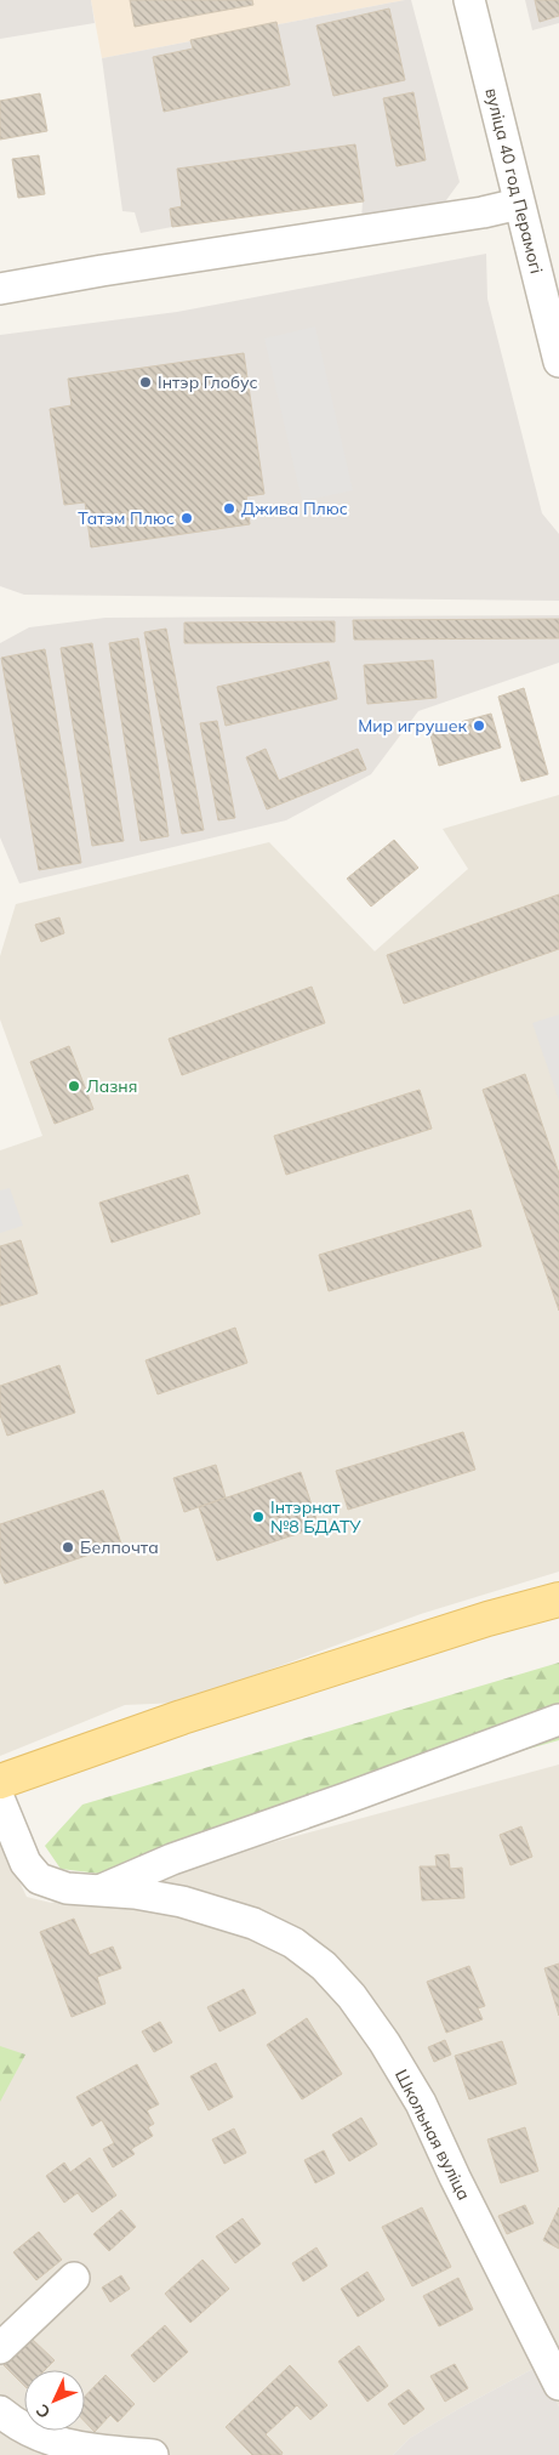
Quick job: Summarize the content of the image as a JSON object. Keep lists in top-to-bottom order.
{
  "streets": {
    "street": ["вуліца 40 год Перамогі", "Школьная вуліца"]
  },
  "places": [
    "Інтэр Глобус",
    "Джива Плюс",
    "Татэм Плюс",
    "Мир игрушек",
    "Лазня",
    "Інтэрнат №8 БДАТУ",
    "Белпочта"
  ],
  "north": "bottom left"
}
